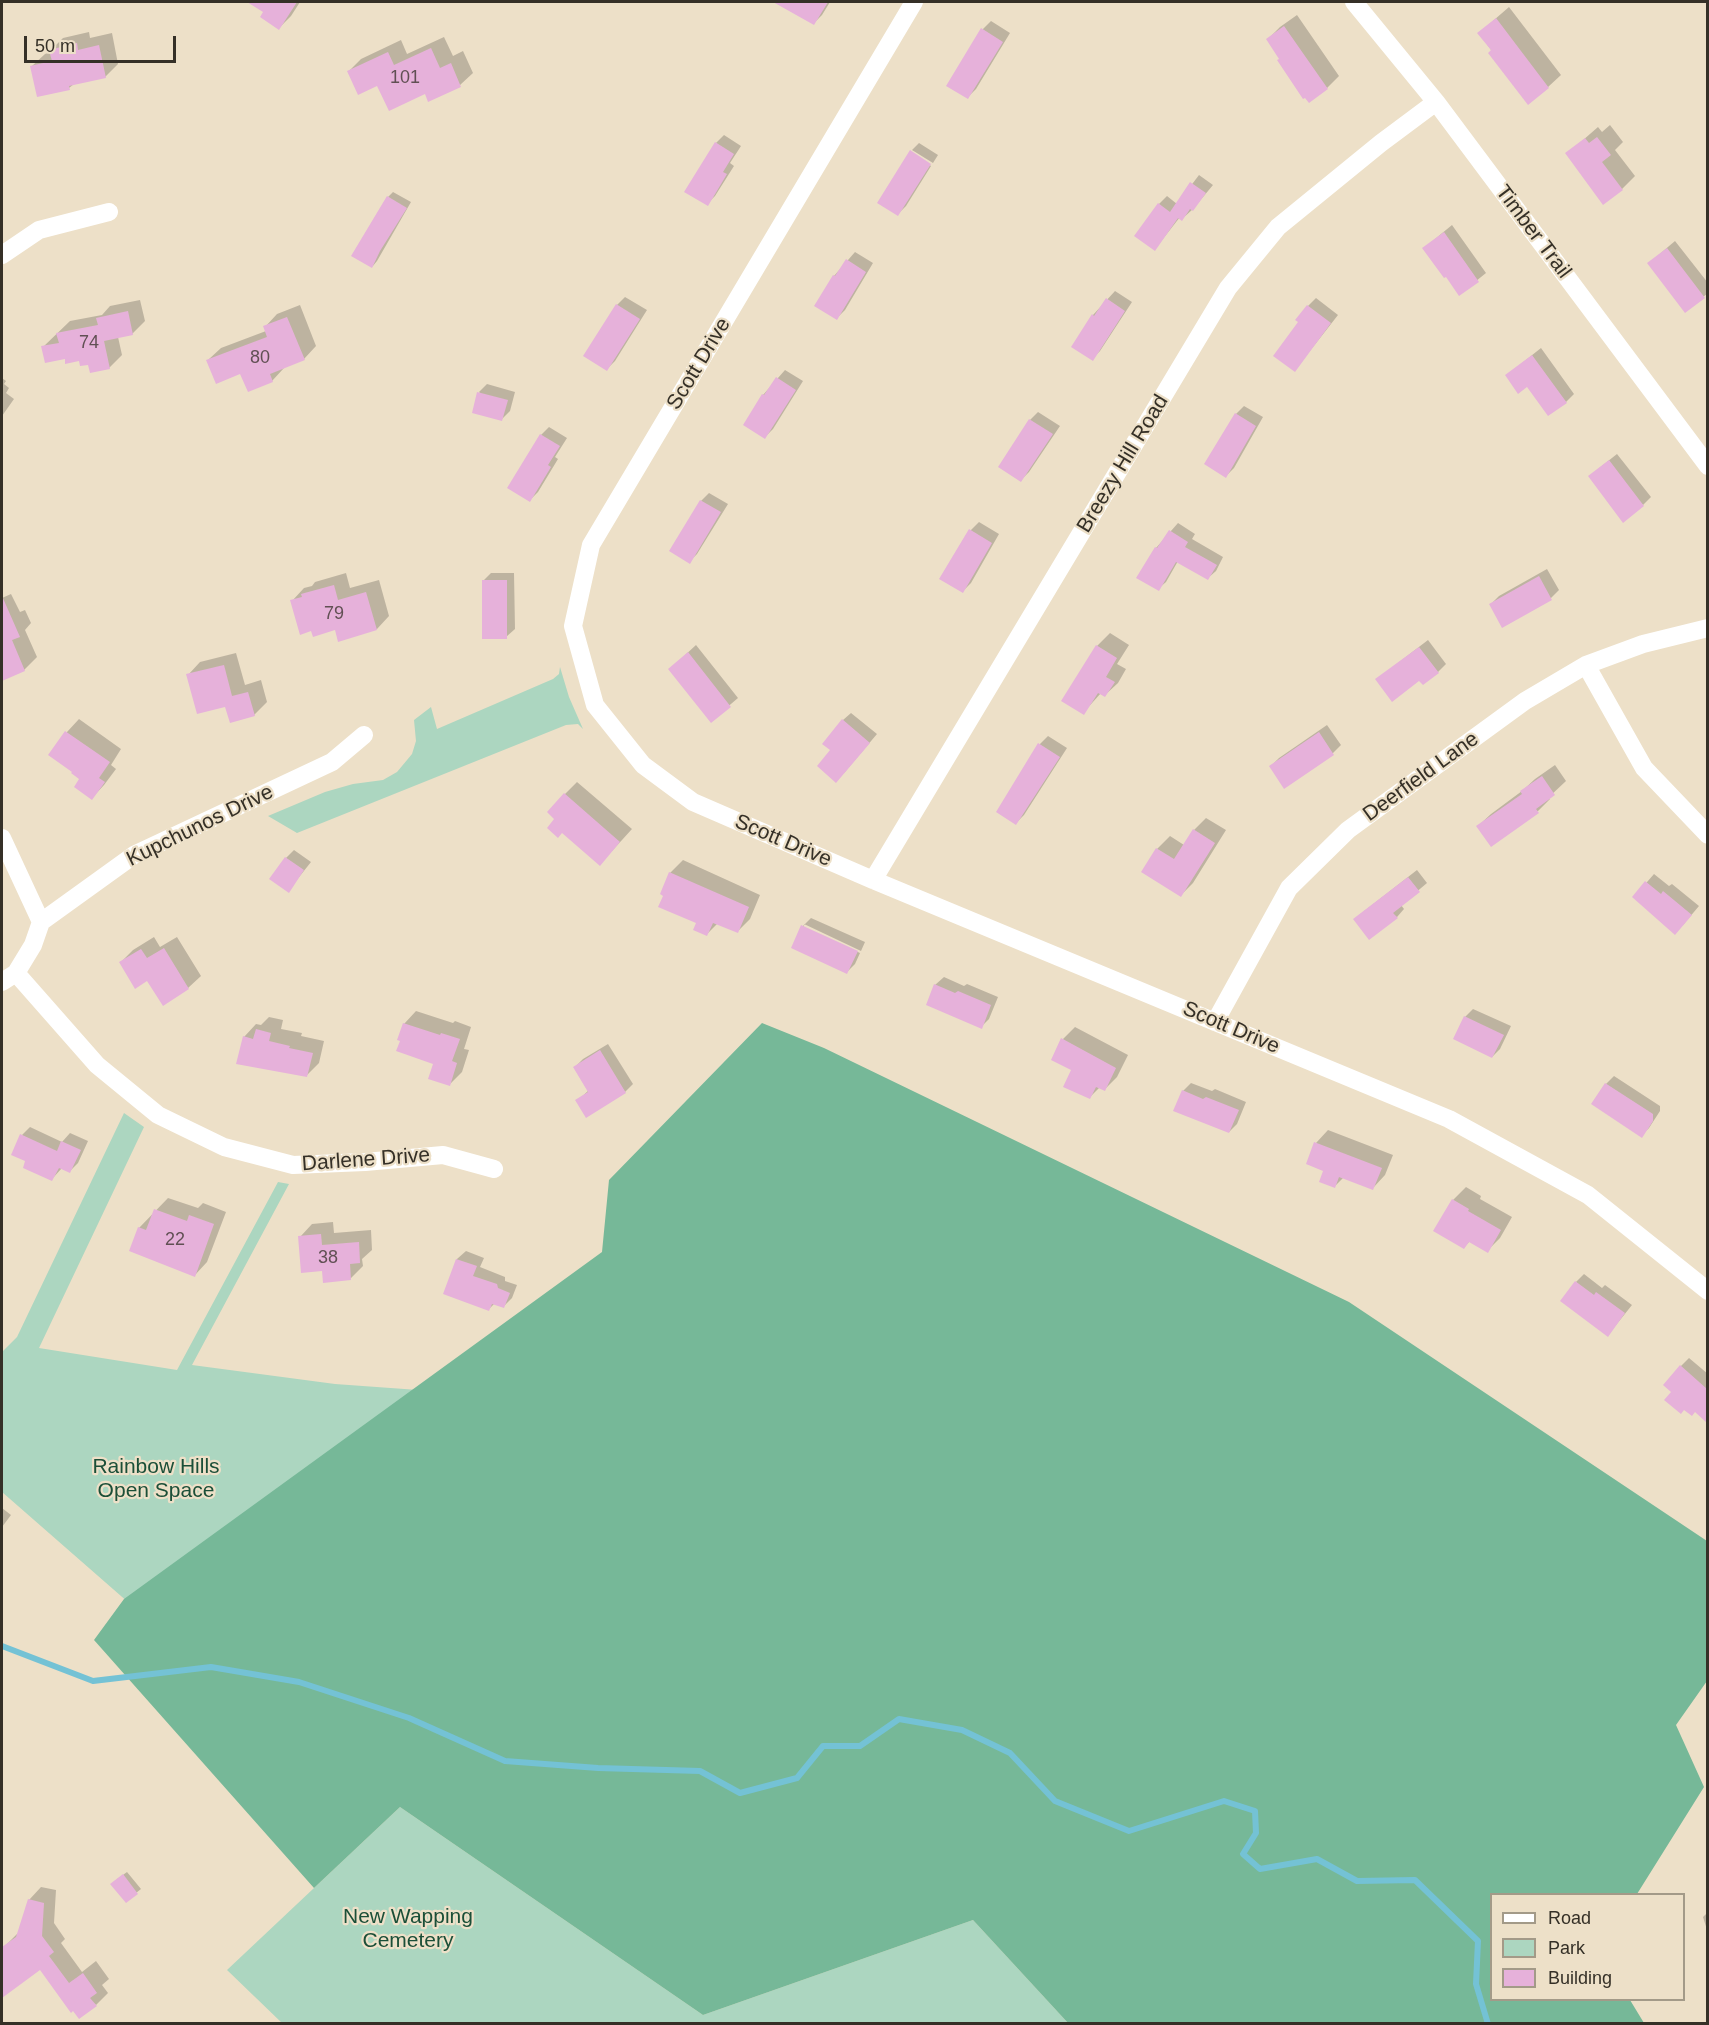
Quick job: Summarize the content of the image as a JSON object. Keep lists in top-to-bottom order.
{
  "streets": {
    "street": [
      "Timber Trail",
      "Scott Drive",
      "Breezy Hill Road",
      "Deerfield Lane",
      "Kupchunos Drive",
      "Darlene Drive"
    ]
  },
  "crossings": [
    ["Timber Trail", "Breezy Hill Road"],
    ["Scott Drive", "Breezy Hill Road"],
    ["Scott Drive", "Deerfield Lane"]
  ],
  "parks": ["Rainbow Hills Open Space", "New Wapping Cemetery"],
  "house_numbers": [
    "101",
    "74",
    "80",
    "79",
    "22",
    "38"
  ],
  "legend": ["Road", "Park", "Building"],
  "scale_bar": "50 m"
}
